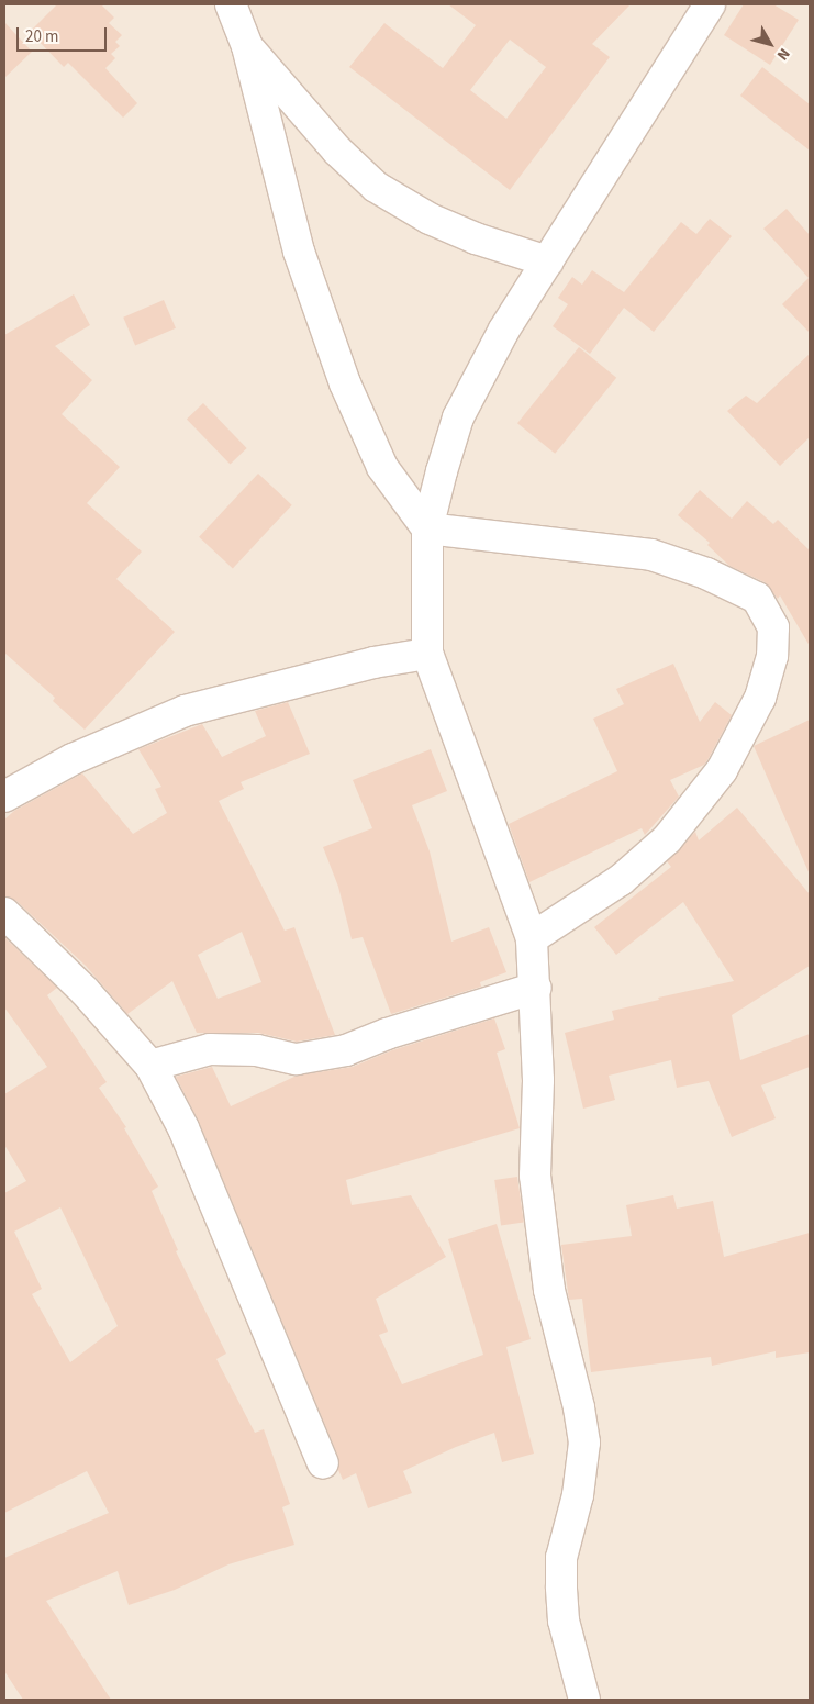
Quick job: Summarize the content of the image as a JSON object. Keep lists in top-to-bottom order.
{
  "scale_bar": "20 m",
  "north": "bottom right"
}
